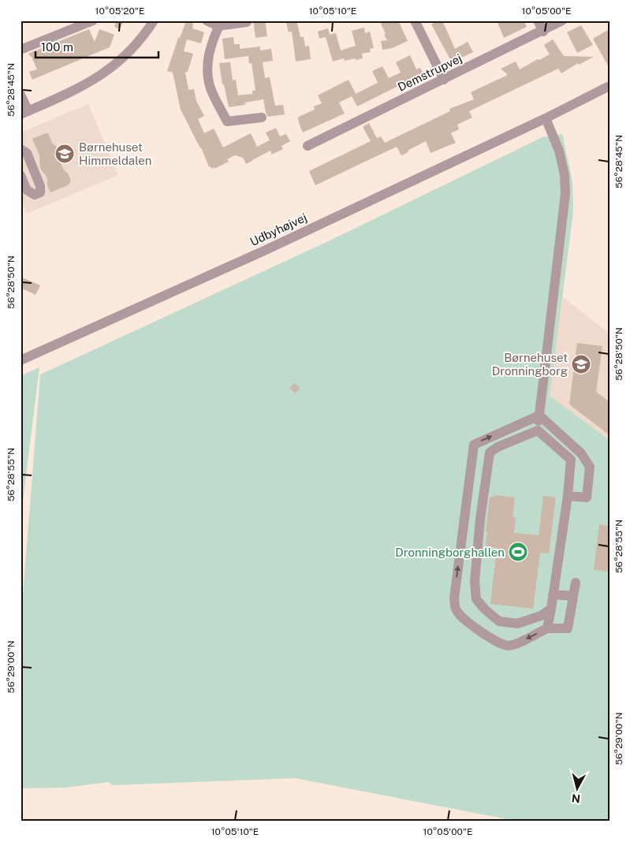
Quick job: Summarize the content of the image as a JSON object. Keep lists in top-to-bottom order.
{
  "streets": {
    "street": ["Demstrupvej", "Udbyhøjvej"]
  },
  "places": {
    "school or university": ["Børnehuset Himmeldalen", "Børnehuset Dronningborg"],
    "sports": ["Dronningborghallen"]
  },
  "scale_bar": "100 m",
  "north": "bottom",
  "coordinates": [
    "10°05'20\"E",
    "10°05'10\"E",
    "10°05'00\"E",
    "56°28'45\"N",
    "56°28'50\"N",
    "56°28'55\"N",
    "56°29'00\"N"
  ]
}
